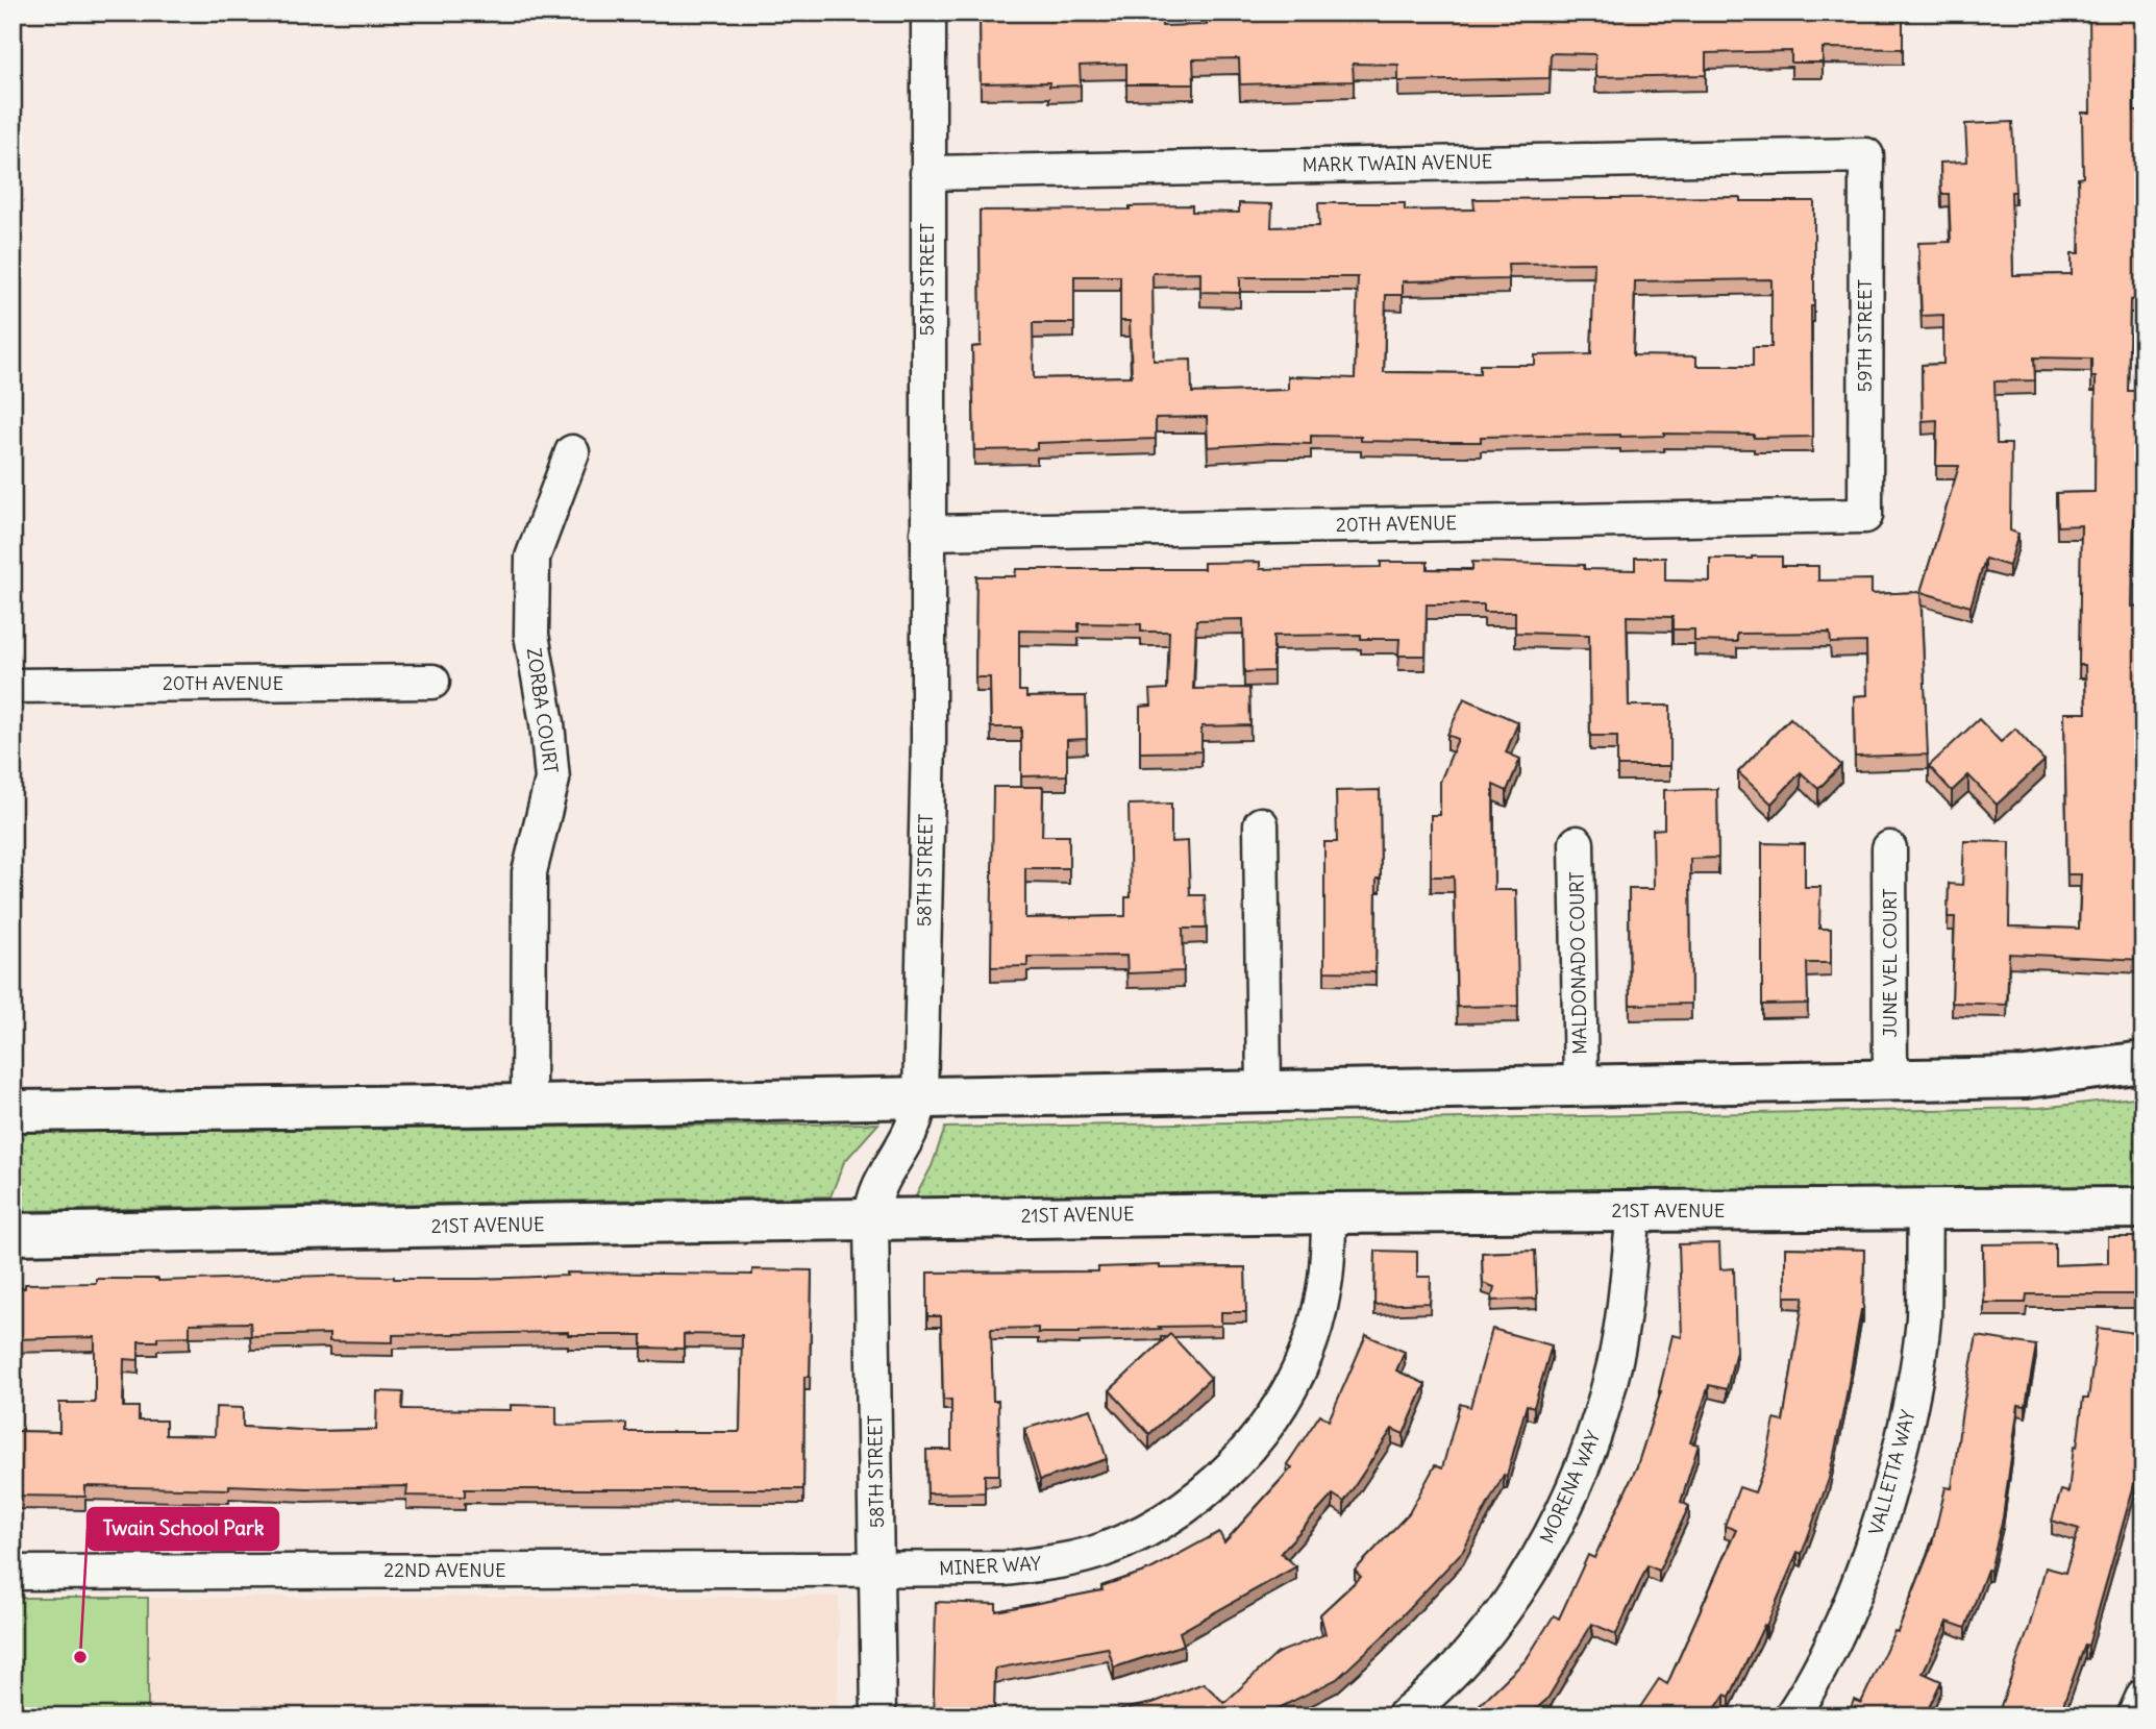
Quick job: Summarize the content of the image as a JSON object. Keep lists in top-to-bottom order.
{
  "streets": {
    "street": [
      "MARK TWAIN AVENUE",
      "58TH STREET",
      "59TH STREET",
      "20TH AVENUE",
      "ZORBA COURT",
      "MALDONADO COURT",
      "JUNE VEL COURT",
      "21ST AVENUE",
      "VALLETTA WAY",
      "MORENA WAY",
      "MINER WAY",
      "22ND AVENUE"
    ]
  },
  "crossings": [
    ["MARK TWAIN AVENUE", "58TH STREET"],
    ["MARK TWAIN AVENUE", "59TH STREET"],
    ["58TH STREET", "20TH AVENUE"],
    ["58TH STREET", "21ST AVENUE"],
    ["58TH STREET", "MINER WAY"],
    ["58TH STREET", "22ND AVENUE"],
    ["59TH STREET", "20TH AVENUE"],
    ["21ST AVENUE", "VALLETTA WAY"],
    ["21ST AVENUE", "MORENA WAY"],
    ["21ST AVENUE", "MINER WAY"],
    ["MINER WAY", "22ND AVENUE"]
  ],
  "places": ["Twain School Park"]
}
